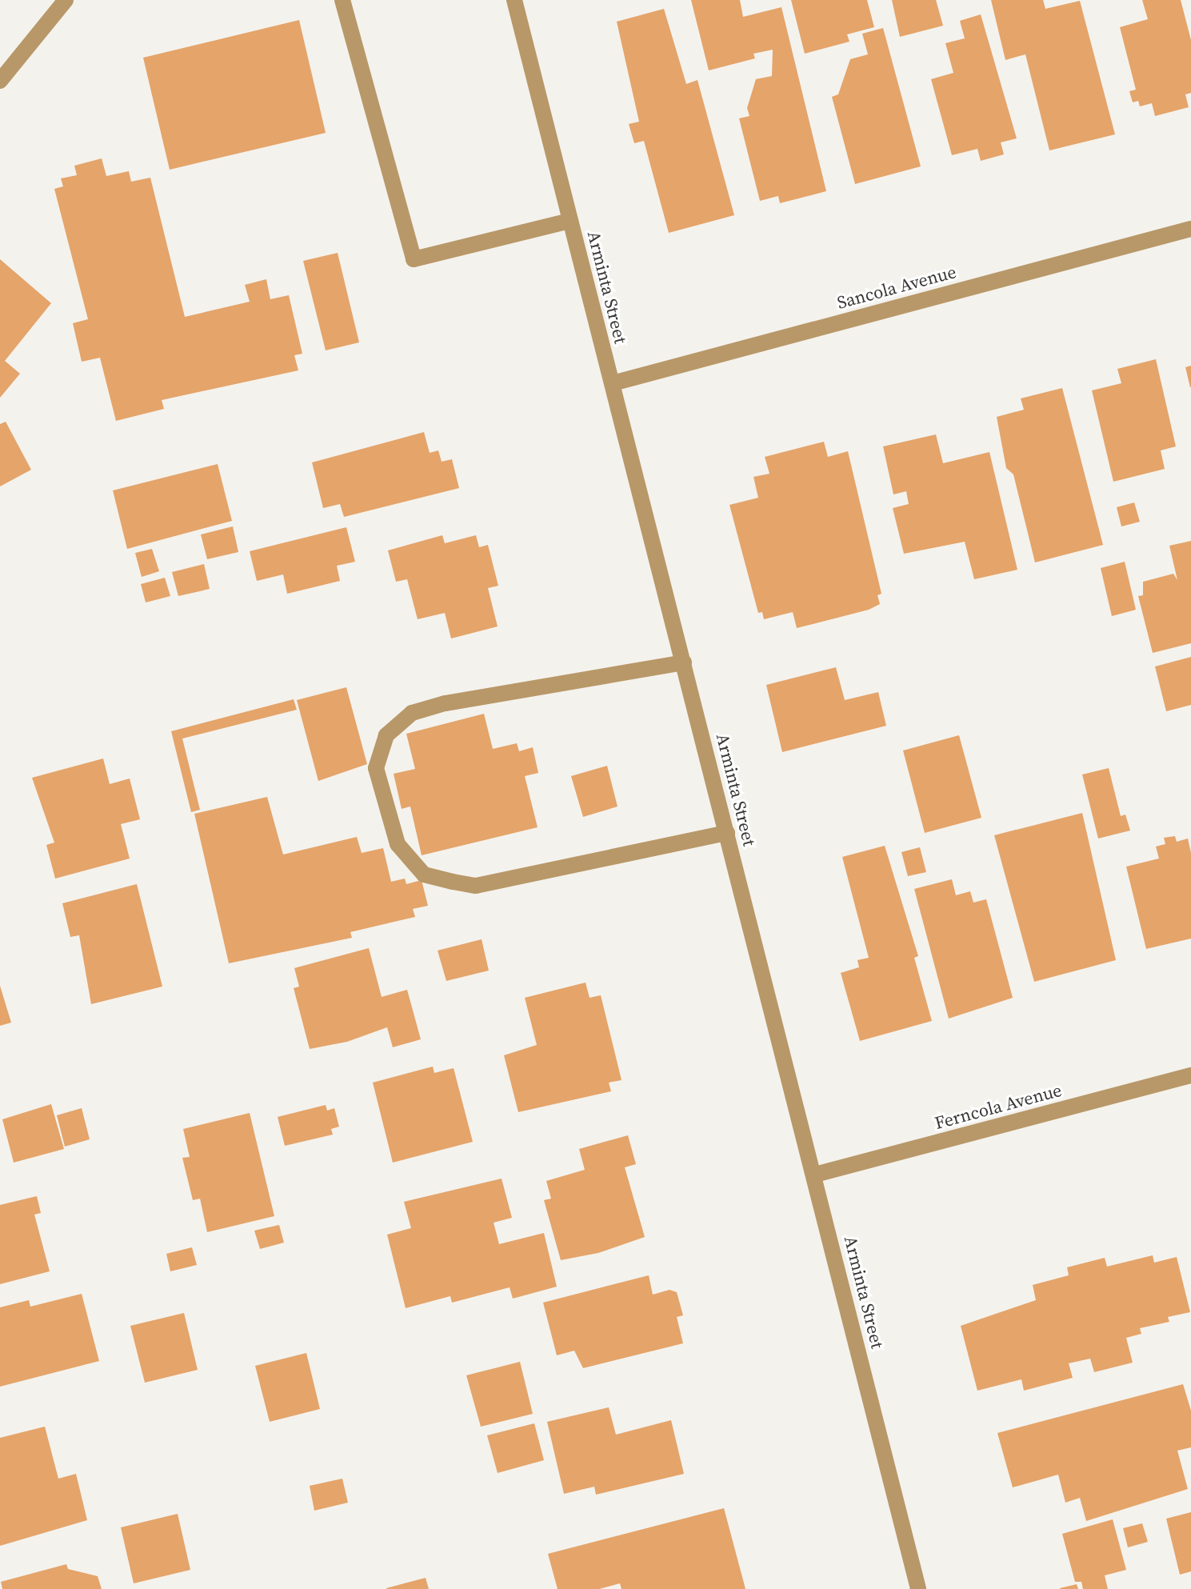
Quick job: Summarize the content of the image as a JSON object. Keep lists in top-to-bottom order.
{
  "streets": {
    "street": ["Arminta Street", "Sancola Avenue", "Ferncola Avenue"]
  },
  "crossings": [
    ["Arminta Street", "Sancola Avenue"],
    ["Arminta Street", "Ferncola Avenue"]
  ]
}
